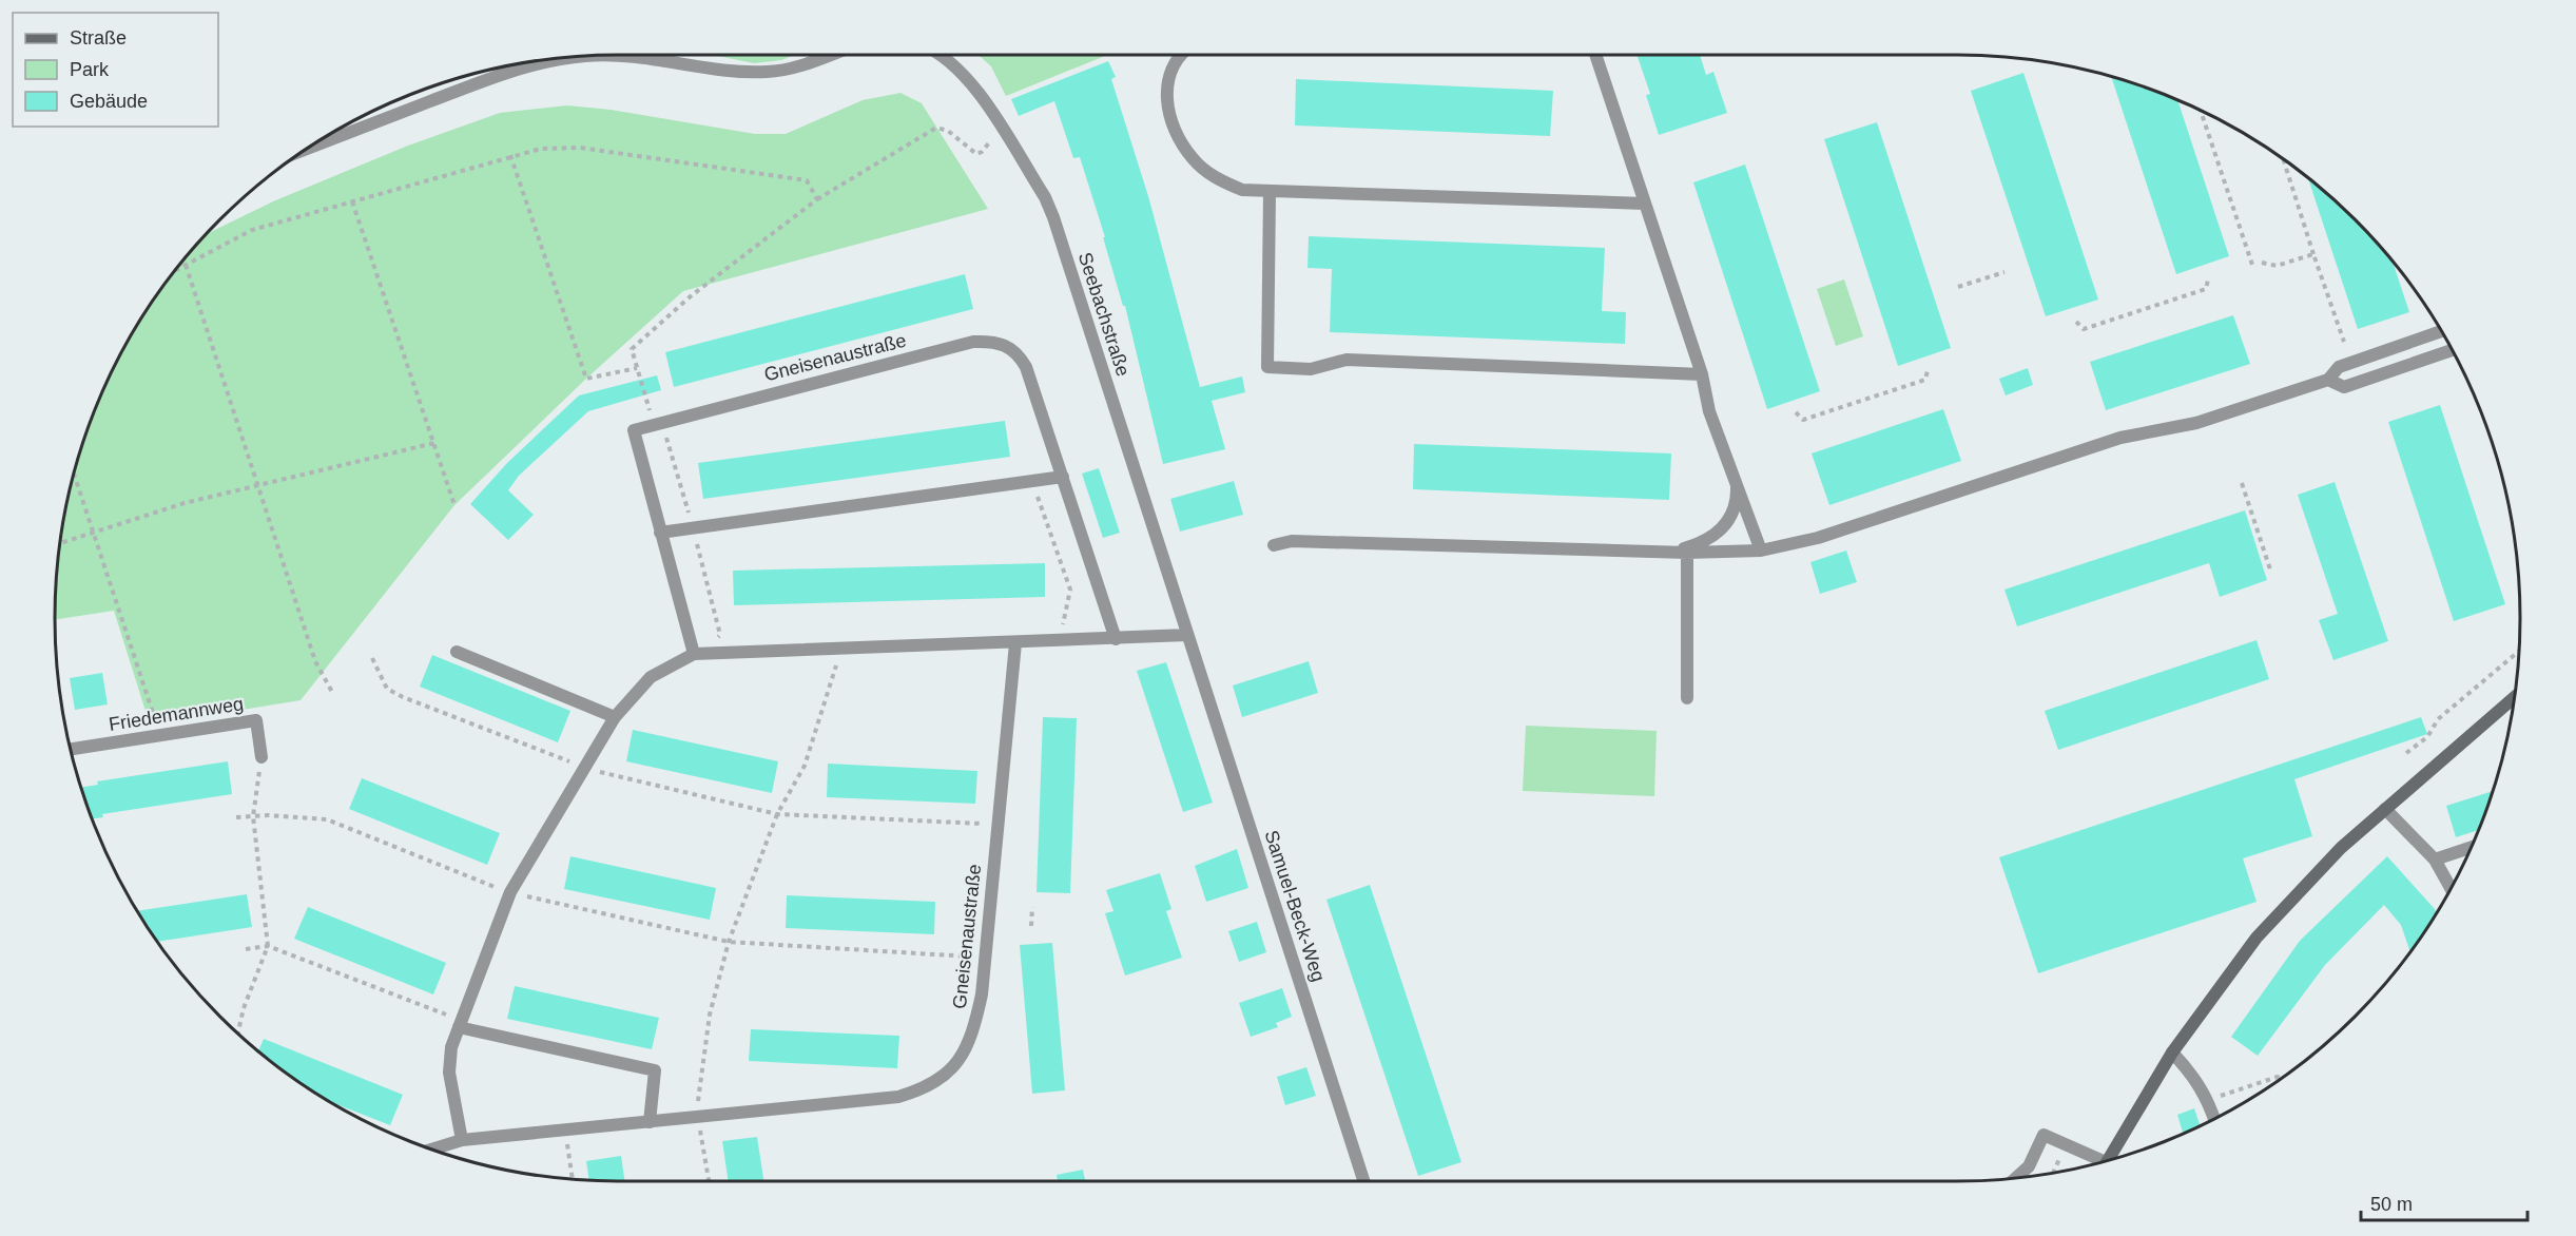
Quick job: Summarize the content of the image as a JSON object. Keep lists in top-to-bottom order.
{
  "streets": {
    "street": [
      "Seebachstraße",
      "Gneisenaustraße",
      "Friedemannweg",
      "Samuel-Beck-Weg"
    ]
  },
  "crossings": [
    ["Seebachstraße", "Samuel-Beck-Weg"]
  ],
  "legend": ["Straße", "Park", "Gebäude"],
  "scale_bar": "50 m"
}
